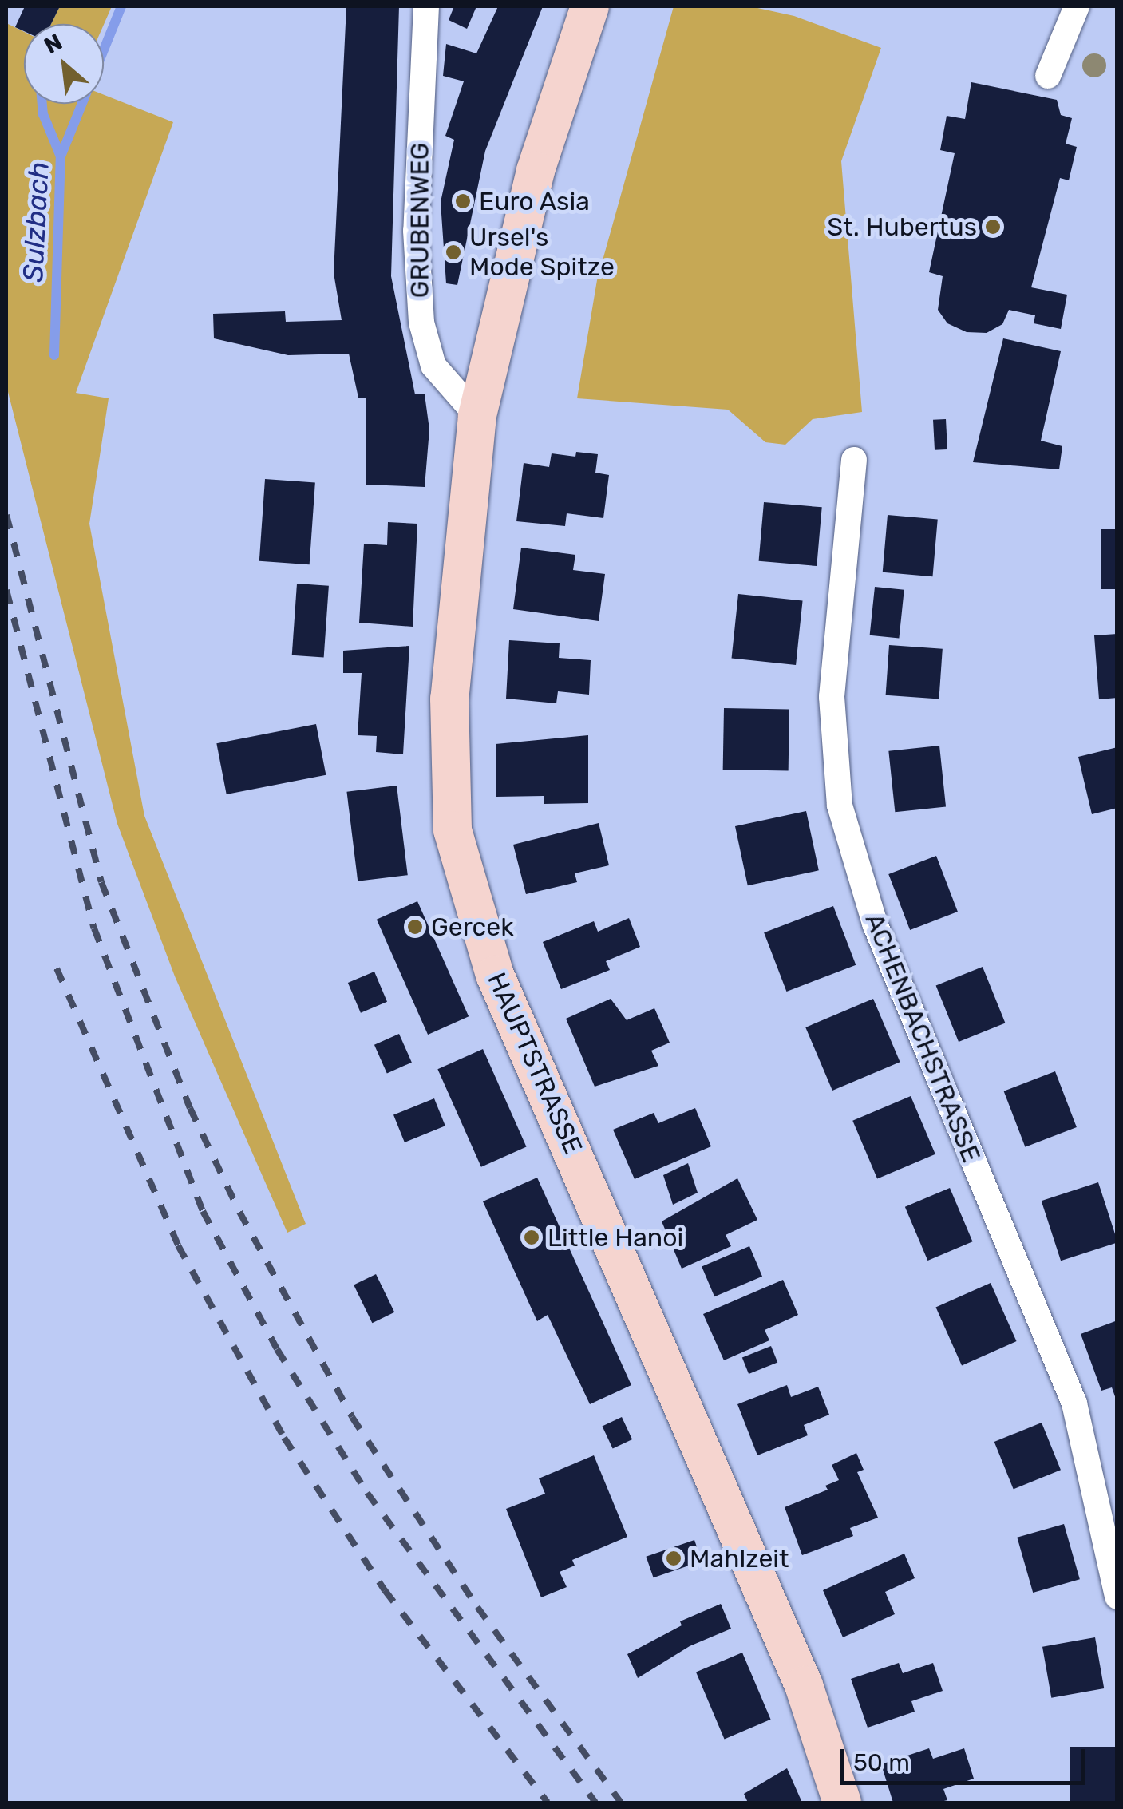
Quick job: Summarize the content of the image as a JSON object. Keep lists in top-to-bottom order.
{
  "streets": {
    "main road": ["HAUPTSTRASSE"],
    "street": ["GRUBENWEG", "ACHENBACHSTRASSE"]
  },
  "crossings": [
    ["GRUBENWEG", "HAUPTSTRASSE"]
  ],
  "water": ["Sulzbach"],
  "places": [
    "Euro Asia",
    "St. Hubertus",
    "Ursel's Mode Spitze",
    "Gercek",
    "Little Hanoi",
    "Mahlzeit"
  ],
  "scale_bar": "50 m",
  "north": "top left"
}
